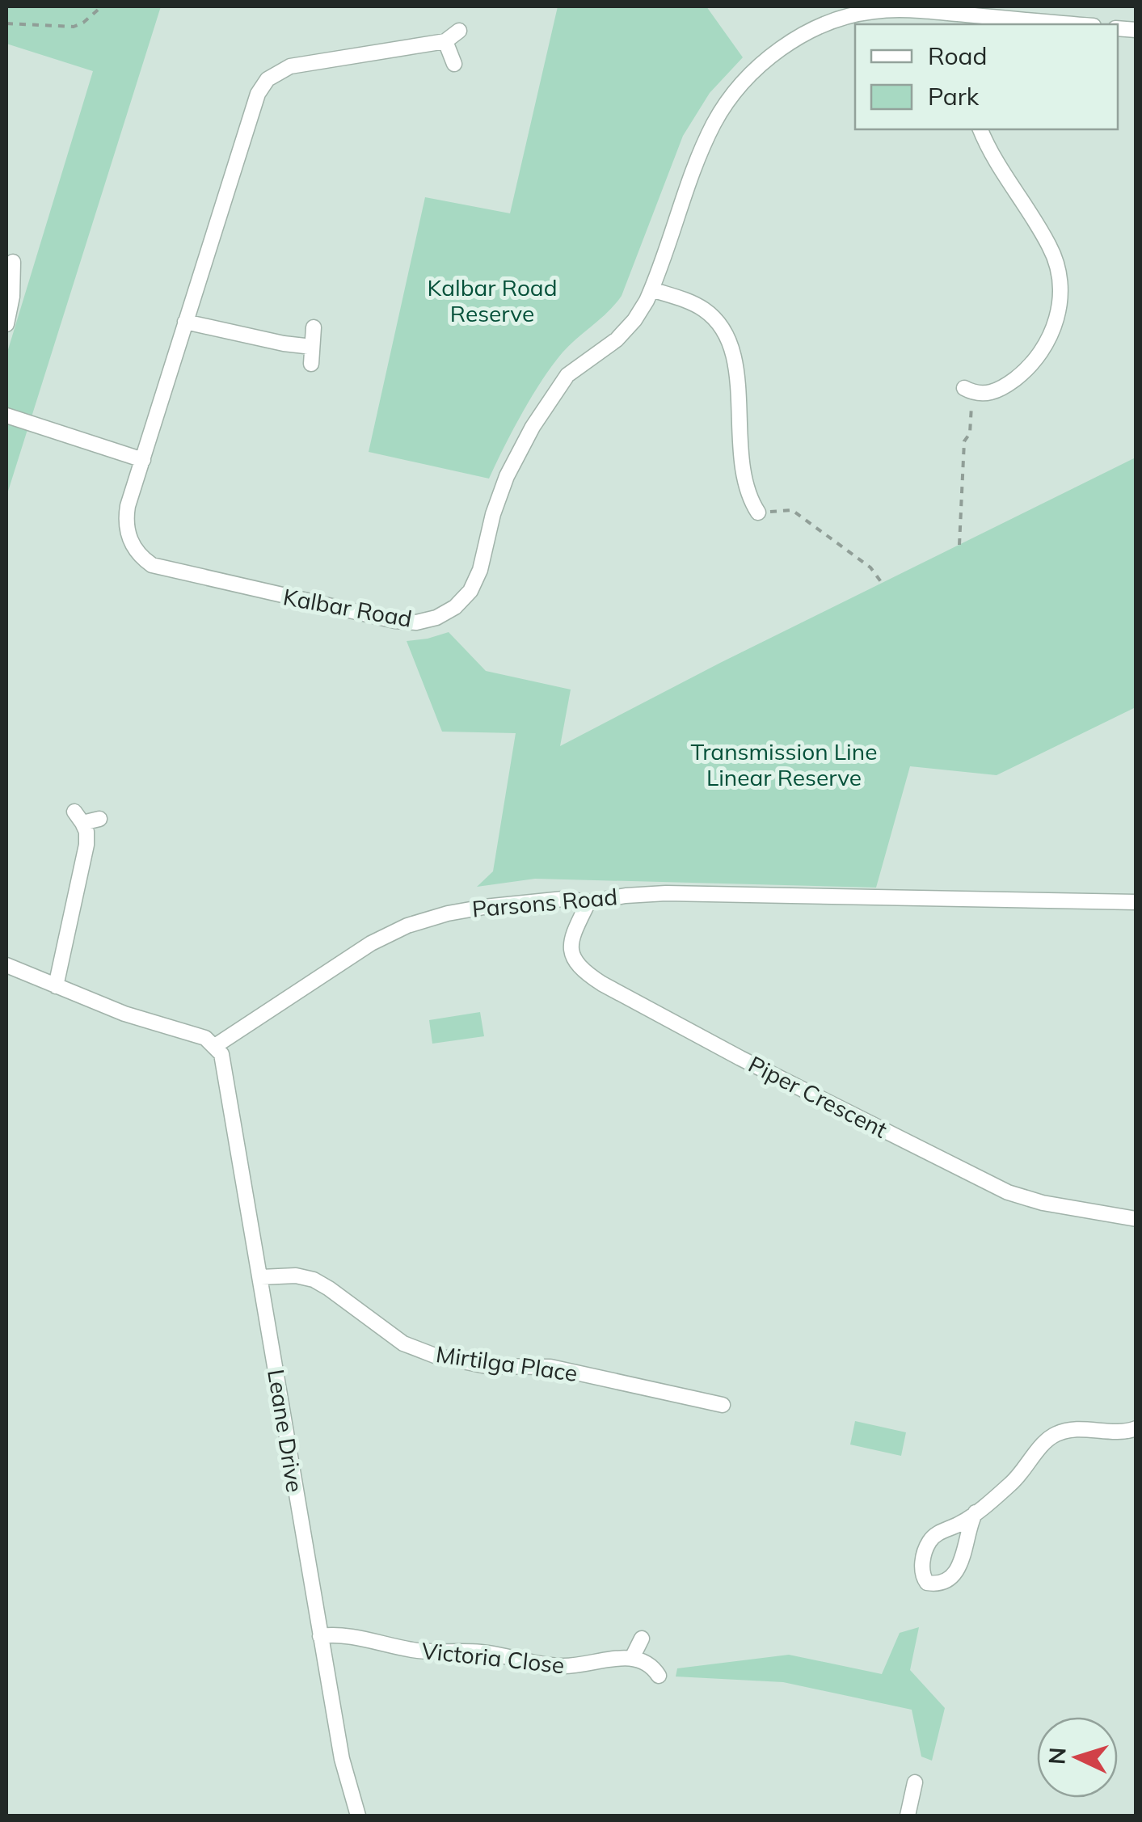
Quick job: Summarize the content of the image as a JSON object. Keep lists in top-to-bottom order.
{
  "streets": {
    "street": [
      "Kalbar Road",
      "Parsons Road",
      "Piper Crescent",
      "Mirtilga Place",
      "Leane Drive",
      "Victoria Close"
    ]
  },
  "crossings": [
    ["Parsons Road", "Piper Crescent"],
    ["Parsons Road", "Leane Drive"],
    ["Mirtilga Place", "Leane Drive"],
    ["Leane Drive", "Victoria Close"]
  ],
  "parks": ["Kalbar Road Reserve", "Transmission Line Linear Reserve"],
  "legend": ["Road", "Park"],
  "north": "left"
}
